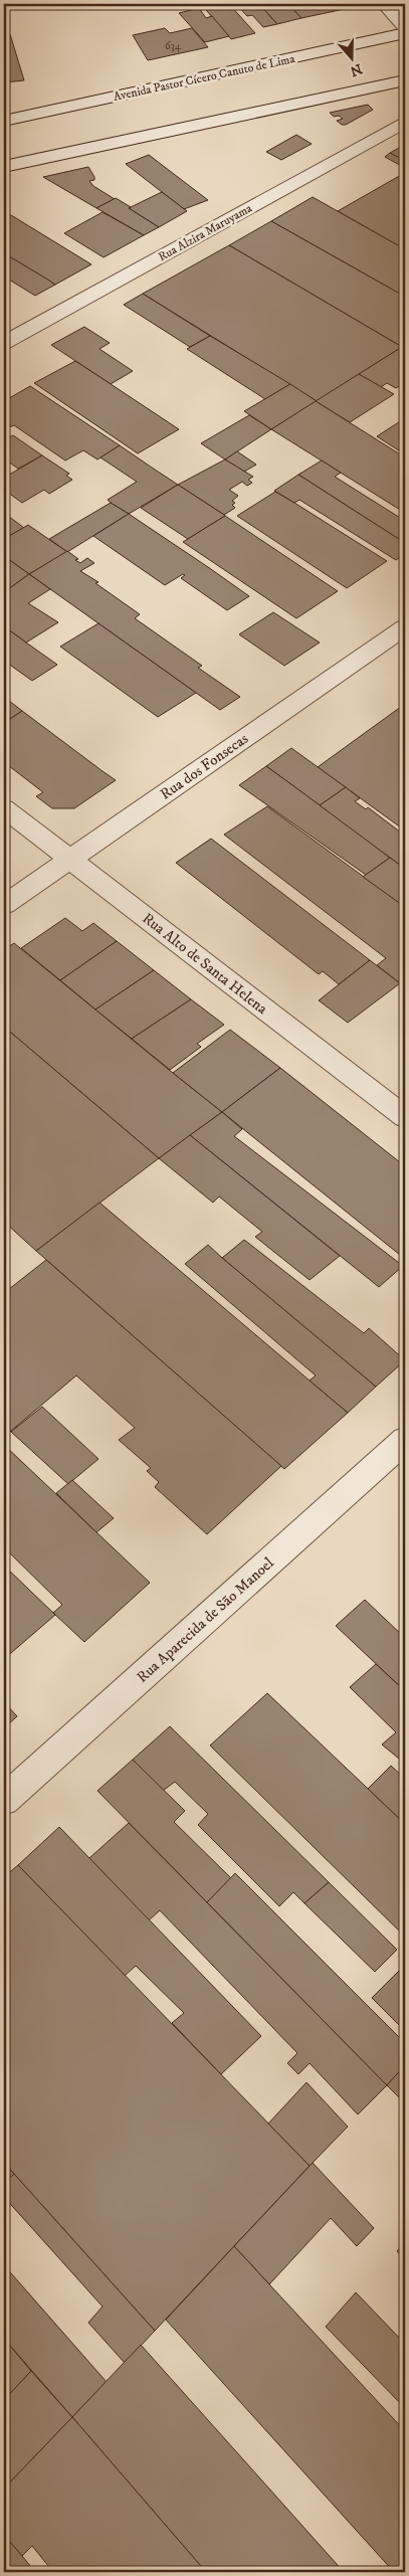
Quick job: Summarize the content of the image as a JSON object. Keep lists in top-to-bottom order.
{
  "streets": {
    "street": [
      "Avenida Pastor Cícero Canuto de Lima",
      "Rua Alzira Maruyama",
      "Rua dos Fonsecas",
      "Rua Alto de Santa Helena",
      "Rua Aparecida de São Manoel"
    ]
  },
  "crossings": [
    ["Rua dos Fonsecas", "Rua Alto de Santa Helena"]
  ],
  "house_numbers": ["634"],
  "north": "bottom"
}
